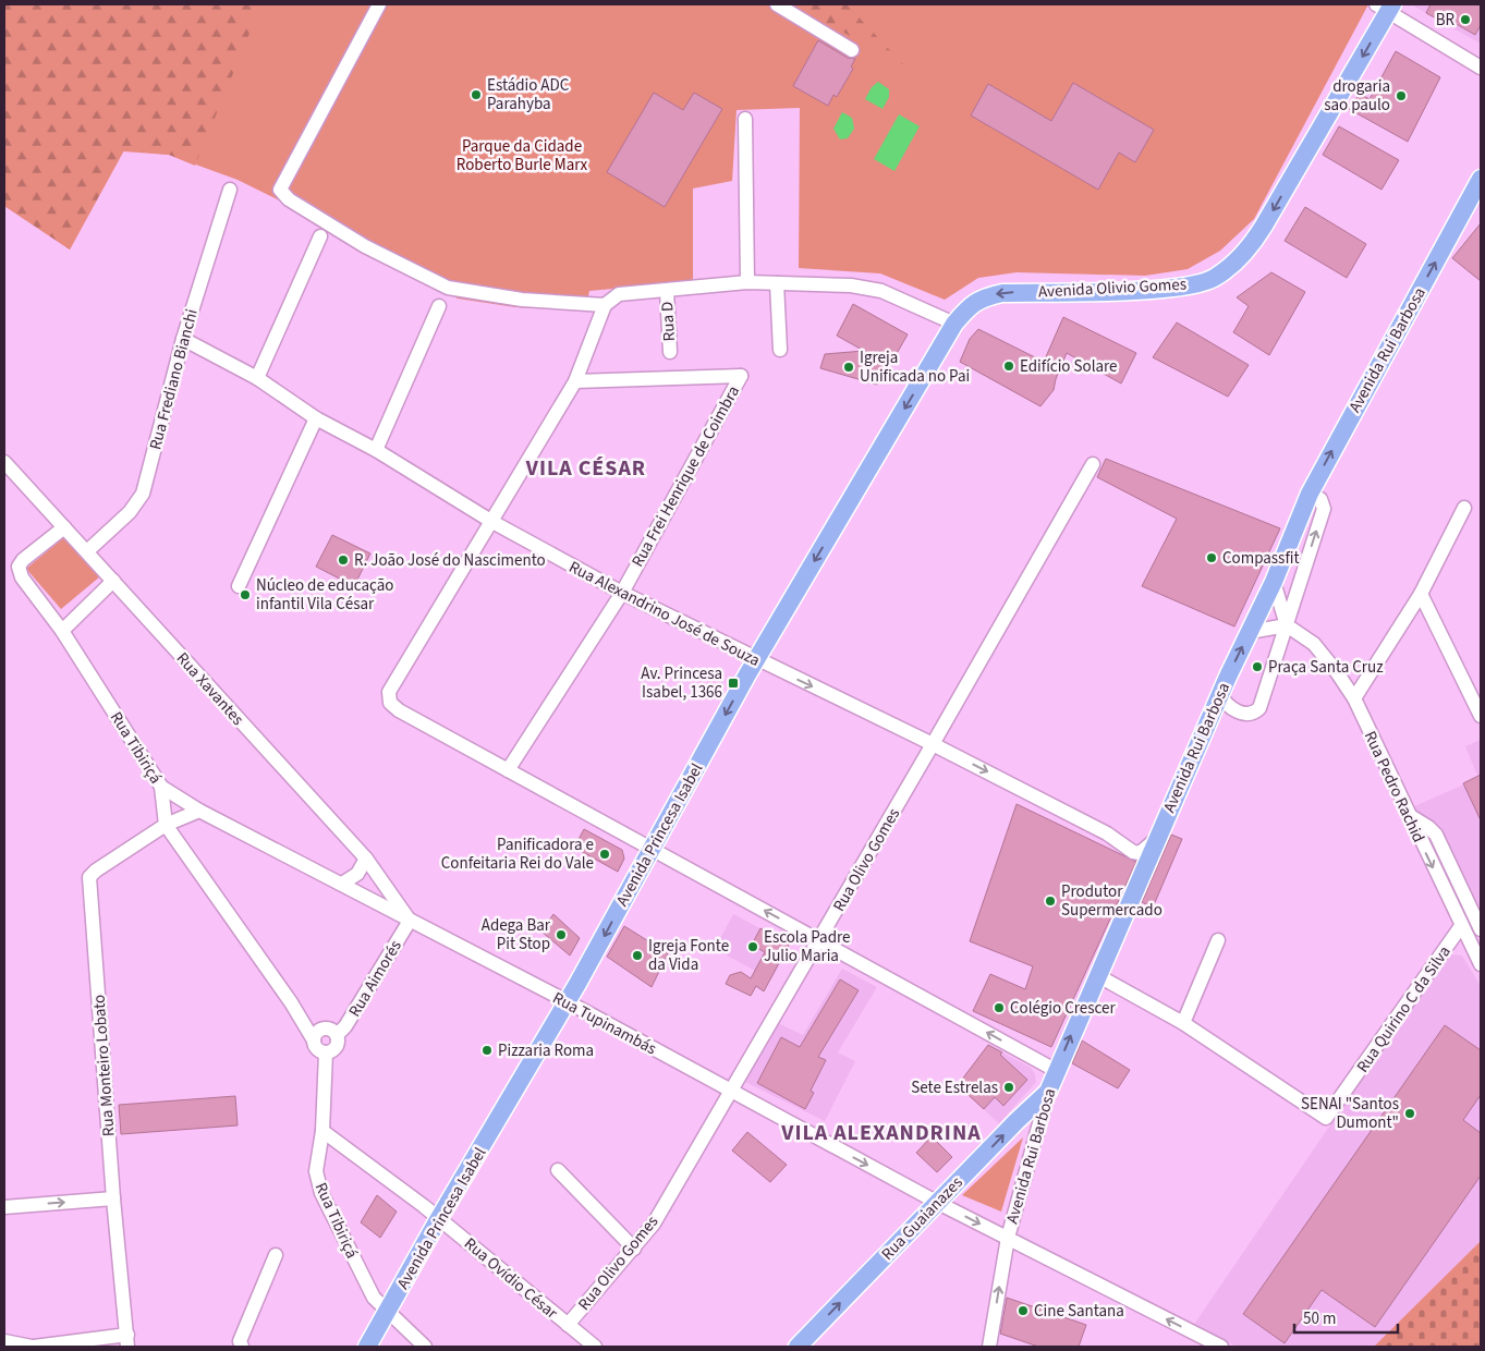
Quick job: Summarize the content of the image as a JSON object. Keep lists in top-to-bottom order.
{
  "streets": {
    "main road": [
      "Avenida Olivio Gomes",
      "Avenida Rui Barbosa",
      "Avenida Princesa Isabel",
      "Rua Guaianazes"
    ],
    "street": [
      "Rua D",
      "Rua Frediano Bianchi",
      "Rua Frei Henrique de Coimbra",
      "Rua Alexandrino José de Souza",
      "Rua Xavantes",
      "Rua Tibiriçá",
      "Rua Pedro Rachid",
      "Rua Olivo Gomes",
      "Rua Aimorés",
      "Rua Quirino C da Silva",
      "Rua Tupinambás",
      "Rua Monteiro Lobato",
      "Rua Ovídio César"
    ]
  },
  "crossings": [
    ["Avenida Olivio Gomes", "Avenida Princesa Isabel"],
    ["Avenida Rui Barbosa", "Rua Alexandrino José de Souza"],
    ["Avenida Rui Barbosa", "Rua Tupinambás"],
    ["Avenida Rui Barbosa", "Rua Guaianazes"],
    ["Rua Frediano Bianchi", "Rua Alexandrino José de Souza"],
    ["Rua Frediano Bianchi", "Rua Xavantes"],
    ["Rua Frei Henrique de Coimbra", "Rua Alexandrino José de Souza"],
    ["Rua Alexandrino José de Souza", "Avenida Princesa Isabel"],
    ["Rua Alexandrino José de Souza", "Rua Olivo Gomes"],
    ["Rua Xavantes", "Rua Tibiriçá"],
    ["Rua Xavantes", "Rua Aimorés"],
    ["Rua Xavantes", "Rua Tupinambás"],
    ["Rua Tibiriçá", "Avenida Princesa Isabel"],
    ["Rua Tibiriçá", "Rua Aimorés"],
    ["Rua Tibiriçá", "Rua Tupinambás"],
    ["Rua Tibiriçá", "Rua Monteiro Lobato"],
    ["Rua Tibiriçá", "Rua Ovídio César"],
    ["Rua Pedro Rachid", "Rua Quirino C da Silva"],
    ["Avenida Princesa Isabel", "Rua Tupinambás"],
    ["Avenida Princesa Isabel", "Rua Ovídio César"],
    ["Rua Olivo Gomes", "Rua Tupinambás"],
    ["Rua Olivo Gomes", "Rua Ovídio César"],
    ["Rua Aimorés", "Rua Tupinambás"],
    ["Rua Tupinambás", "Rua Guaianazes"]
  ],
  "one_way": [
    "Avenida Olivio Gomes",
    "Avenida Rui Barbosa",
    "Rua Alexandrino José de Souza",
    "Avenida Princesa Isabel",
    "Rua Guaianazes"
  ],
  "districts": ["VILA CÉSAR", "VILA ALEXANDRINA"],
  "parks": ["Parque da Cidade Roberto Burle Marx"],
  "places": {
    "other": [
      "BR",
      "Estádio ADC Parahyba",
      "drogaria sao paulo",
      "Edifício Solare",
      "Igreja Unificada no Pai",
      "Compassfit",
      "R. João José do Nascimento",
      "Núcleo de educação infantil Vila César",
      "Praça Santa Cruz",
      "Panificadora e Confeitaria Rei do Vale",
      "Produtor Supermercado",
      "Adega Bar Pit Stop",
      "Escola Padre Julio Maria",
      "Igreja Fonte da Vida",
      "Colégio Crescer",
      "Pizzaria Roma",
      "Sete Estrelas",
      "SENAI \"Santos Dumont\"",
      "Cine Santana"
    ],
    "transit": ["Av. Princesa Isabel, 1366"]
  },
  "scale_bar": "50 m"
}
